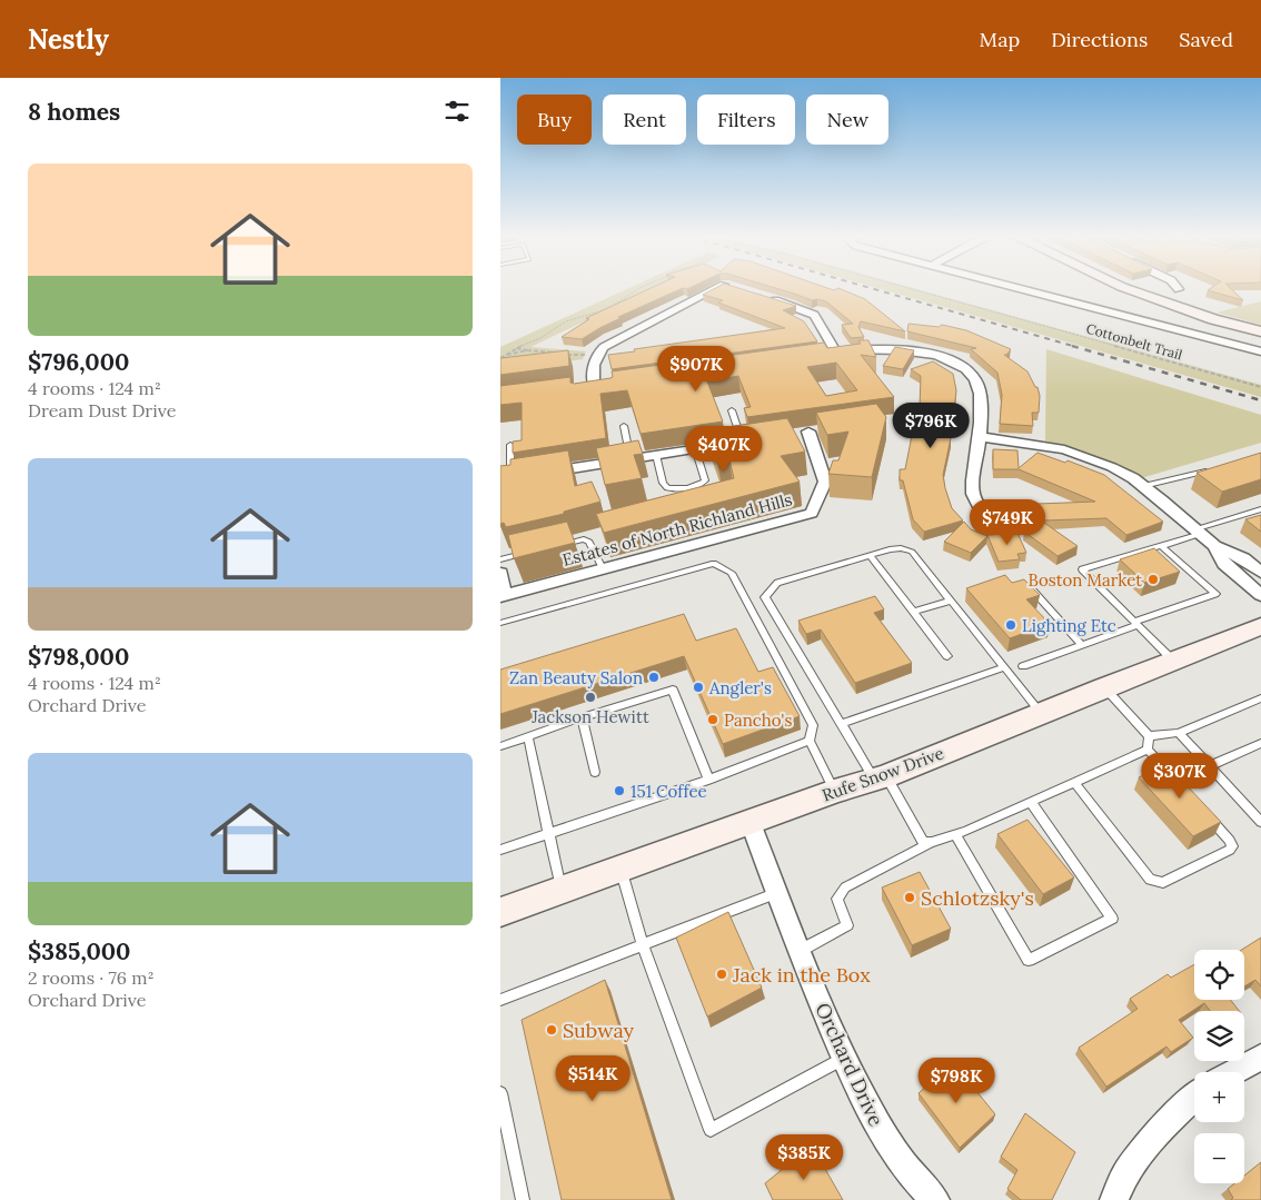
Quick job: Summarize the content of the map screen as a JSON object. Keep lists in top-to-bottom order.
{
  "streets": {
    "main road": ["Rufe Snow Drive"],
    "street": ["Estates of North Richland Hills", "Orchard Drive"],
    "path": ["Cottonbelt Trail"]
  },
  "crossings": [
    ["Rufe Snow Drive", "Orchard Drive"]
  ],
  "places": [
    "Boston Market",
    "Lighting Etc",
    "Zan Beauty Salon",
    "Angler's",
    "Jackson Hewitt",
    "Pancho's",
    "151 Coffee",
    "Schlotzsky's",
    "Jack in the Box",
    "Subway"
  ],
  "page": {
    "header": "Nestly",
    "nav": ["Map", "Directions", "Saved"],
    "heading": "8 homes",
    "chip": [
      "Buy",
      "Rent",
      "Filters",
      "New"
    ],
    "list": [
      {
        "name": "$796,000",
        "note": "4 rooms · 124 m² · Dream Dust Drive"
      },
      {
        "name": "$798,000",
        "note": "4 rooms · 124 m² · Orchard Drive"
      },
      {
        "name": "$385,000",
        "note": "2 rooms · 76 m² · Orchard Drive"
      }
    ],
    "price": [
      "$907K",
      "$796K",
      "$407K",
      "$749K",
      "$307K",
      "$514K",
      "$798K",
      "$385K"
    ],
    "map_buttons": ["+", "−"]
  }
}
